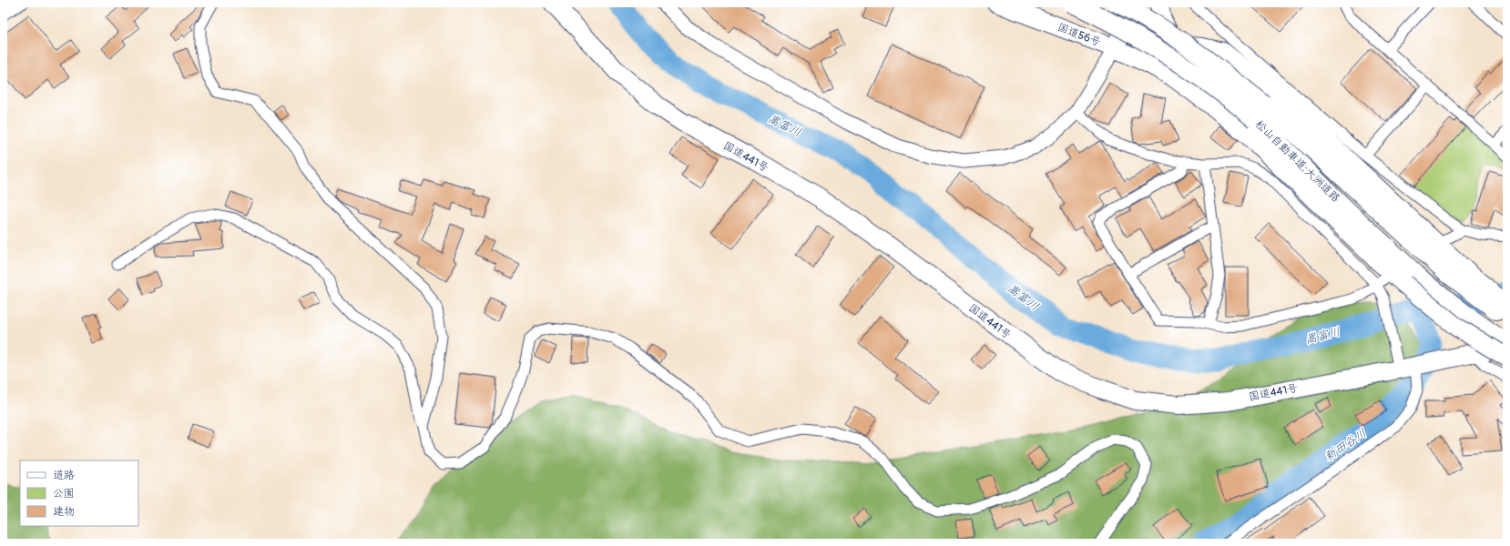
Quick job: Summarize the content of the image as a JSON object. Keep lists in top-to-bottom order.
{
  "streets": {
    "highway": ["国道56号", "国道441号", "松山自動車道;大洲道路"]
  },
  "water": ["嵩富川", "新田谷川"],
  "legend": ["道路", "公園", "建物"]
}
